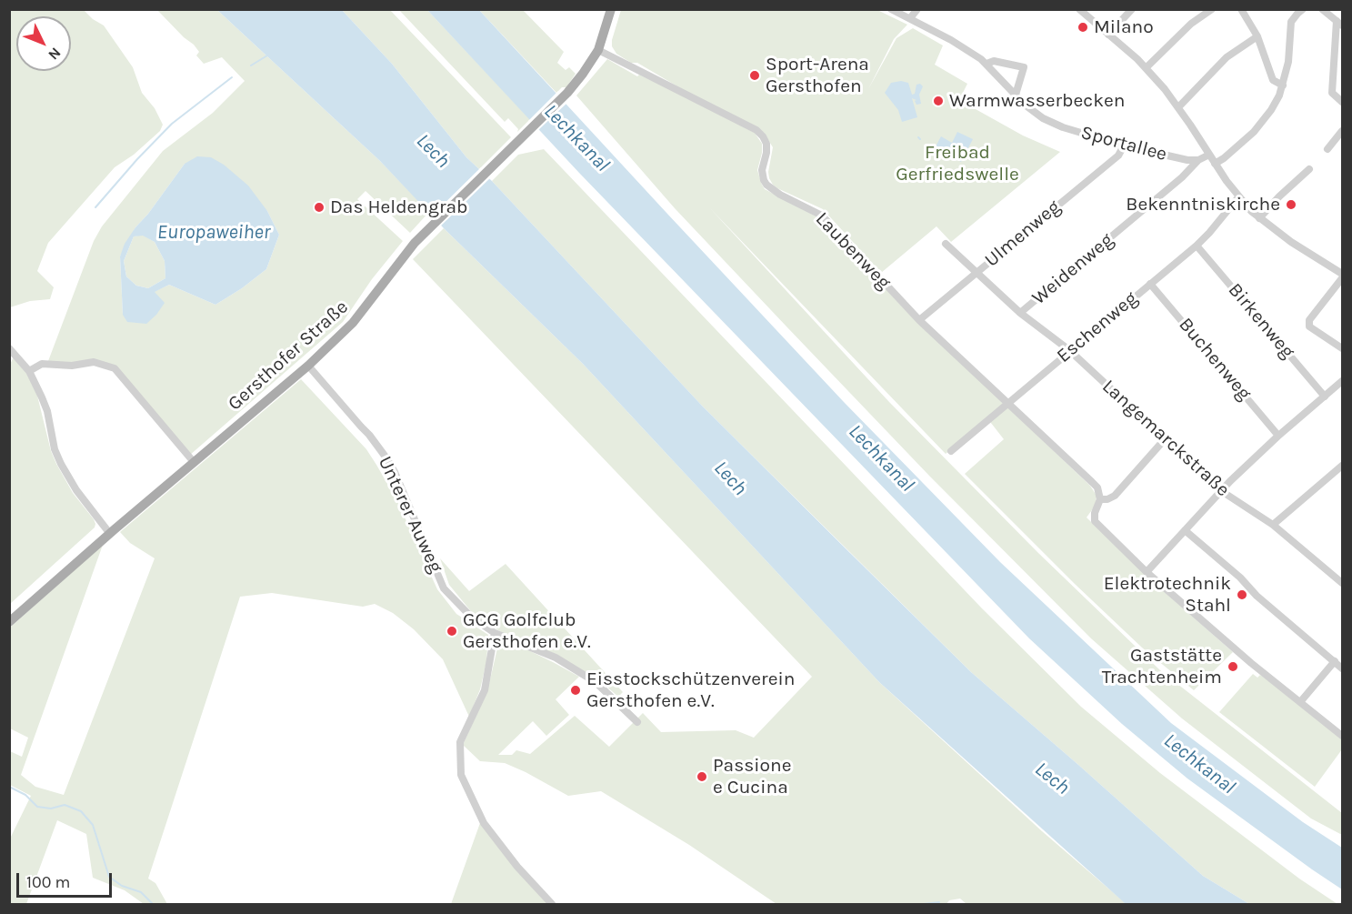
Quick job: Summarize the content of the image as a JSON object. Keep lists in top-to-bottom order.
{
  "streets": {
    "main road": ["Gersthofer Straße"],
    "street": [
      "Sportallee",
      "Ulmenweg",
      "Laubenweg",
      "Weidenweg",
      "Birkenweg",
      "Eschenweg",
      "Buchenweg",
      "Langemarckstraße",
      "Unterer Auweg"
    ]
  },
  "crossings": [
    ["Sportallee", "Ulmenweg"],
    ["Sportallee", "Weidenweg"],
    ["Ulmenweg", "Laubenweg"],
    ["Ulmenweg", "Langemarckstraße"],
    ["Laubenweg", "Eschenweg"],
    ["Laubenweg", "Gersthofer Straße"],
    ["Weidenweg", "Langemarckstraße"],
    ["Birkenweg", "Eschenweg"],
    ["Eschenweg", "Buchenweg"],
    ["Eschenweg", "Langemarckstraße"],
    ["Gersthofer Straße", "Unterer Auweg"]
  ],
  "water": ["Lechkanal", "Lech", "Europaweiher"],
  "parks": ["Freibad Gerfriedswelle"],
  "places": [
    "Milano",
    "Sport-Arena Gersthofen",
    "Warmwasserbecken",
    "Bekenntniskirche",
    "Das Heldengrab",
    "Elektrotechnik Stahl",
    "GCG Golfclub Gersthofen e.V.",
    "Gaststätte Trachtenheim",
    "Eisstockschützenverein Gersthofen e.V.",
    "Passione e Cucina"
  ],
  "scale_bar": "100 m",
  "north": "bottom right"
}
